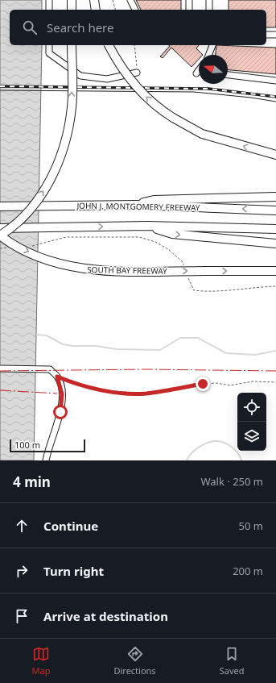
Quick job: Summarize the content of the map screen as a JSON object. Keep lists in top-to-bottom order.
{
  "streets": {
    "highway": ["JOHN J. MONTGOMERY FREEWAY", "SOUTH BAY FREEWAY"]
  },
  "scale_bar": "100 m",
  "north": "left",
  "page": {
    "search": "Search here",
    "scale": "100 m",
    "heading": ["4 min", "Walk · 250 m"],
    "list": [
      ["Continue", "50 m"],
      ["Turn right", "200 m"],
      "Arrive at destination"
    ],
    "nav": ["Map", "Directions", "Saved"]
  }
}
